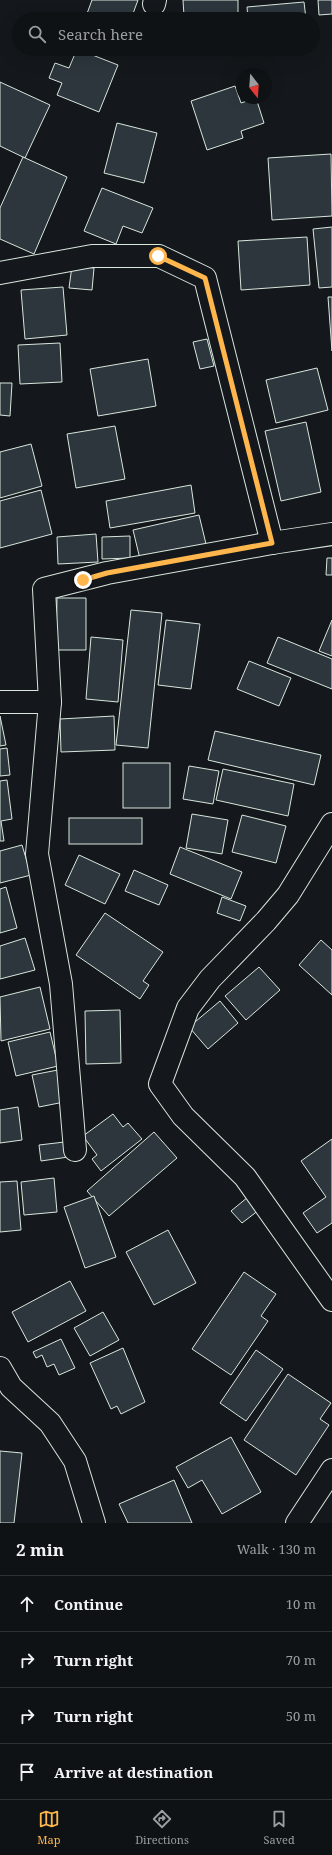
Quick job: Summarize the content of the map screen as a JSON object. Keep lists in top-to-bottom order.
{
  "north": "bottom",
  "page": {
    "search": "Search here",
    "heading": ["2 min", "Walk · 130 m"],
    "list": [
      ["Continue", "10 m"],
      ["Turn right", "70 m"],
      ["Turn right", "50 m"],
      "Arrive at destination"
    ],
    "nav": ["Map", "Directions", "Saved"]
  }
}
